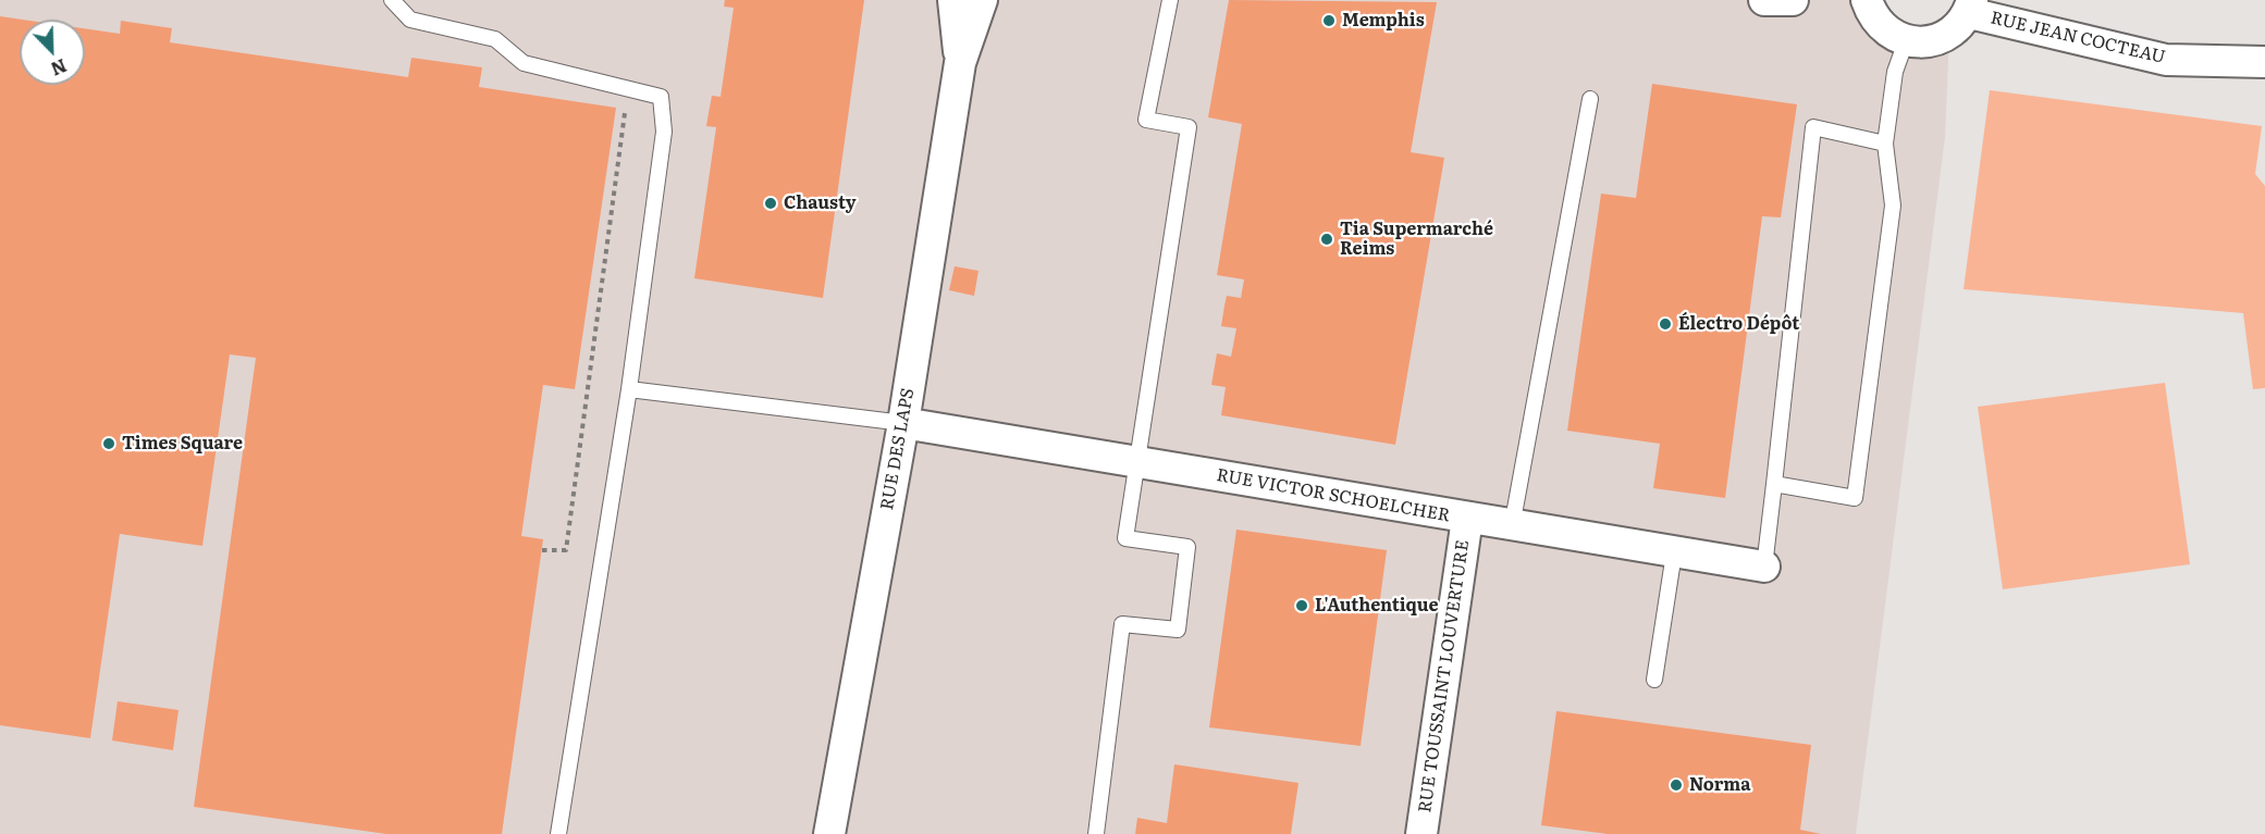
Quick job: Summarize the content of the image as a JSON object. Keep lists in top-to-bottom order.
{
  "streets": {
    "street": [
      "RUE JEAN COCTEAU",
      "RUE DES LAPS",
      "RUE VICTOR SCHOELCHER",
      "RUE TOUSSAINT LOUVERTURE"
    ]
  },
  "crossings": [
    ["RUE DES LAPS", "RUE VICTOR SCHOELCHER"],
    ["RUE VICTOR SCHOELCHER", "RUE TOUSSAINT LOUVERTURE"]
  ],
  "places": [
    "Memphis",
    "Chausty",
    "Tia Supermarché Reims",
    "Électro Dépôt",
    "Times Square",
    "L'Authentique",
    "Norma"
  ],
  "north": "bottom right"
}
